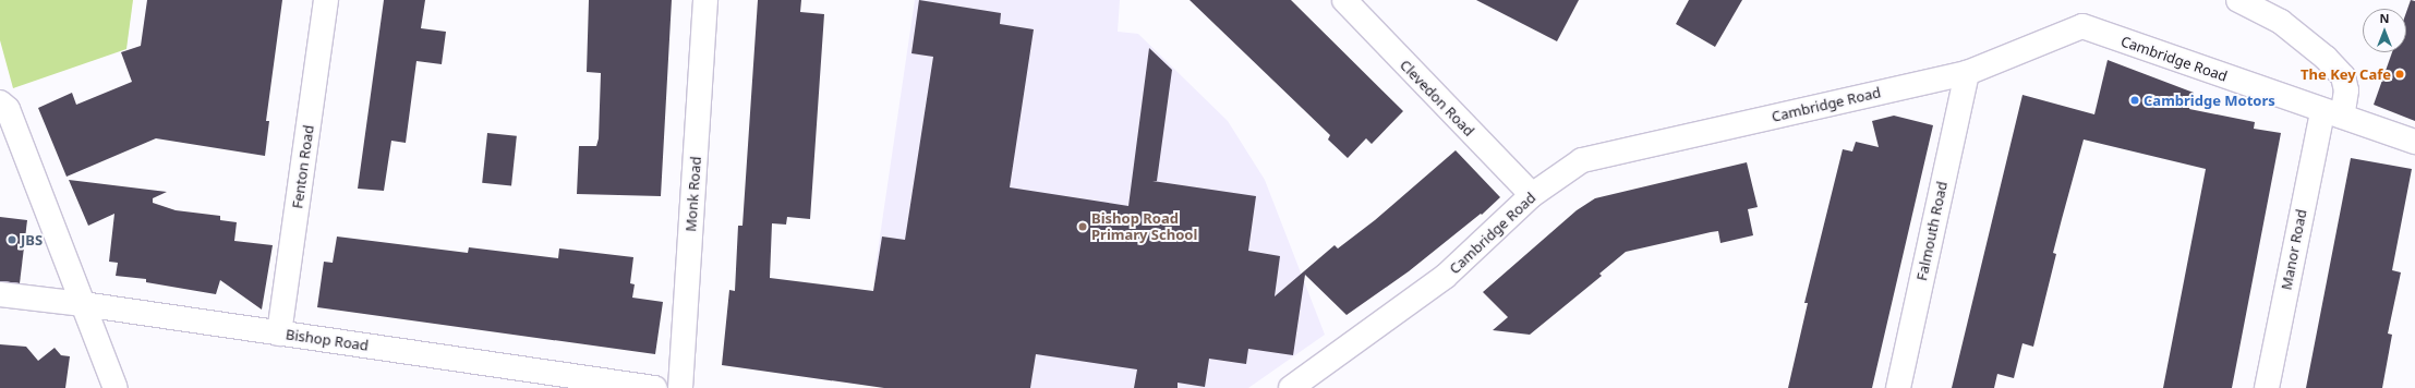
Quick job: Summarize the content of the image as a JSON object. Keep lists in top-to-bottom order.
{
  "streets": {
    "street": [
      "Cambridge Road",
      "Clevedon Road",
      "Fenton Road",
      "Monk Road",
      "Falmouth Road",
      "Manor Road",
      "Bishop Road"
    ]
  },
  "crossings": [
    ["Cambridge Road", "Clevedon Road"],
    ["Cambridge Road", "Falmouth Road"],
    ["Cambridge Road", "Manor Road"],
    ["Fenton Road", "Bishop Road"]
  ],
  "places": [
    "The Key Cafe",
    "Cambridge Motors",
    "Bishop Road Primary School",
    "JBS"
  ],
  "north": "top"
}
